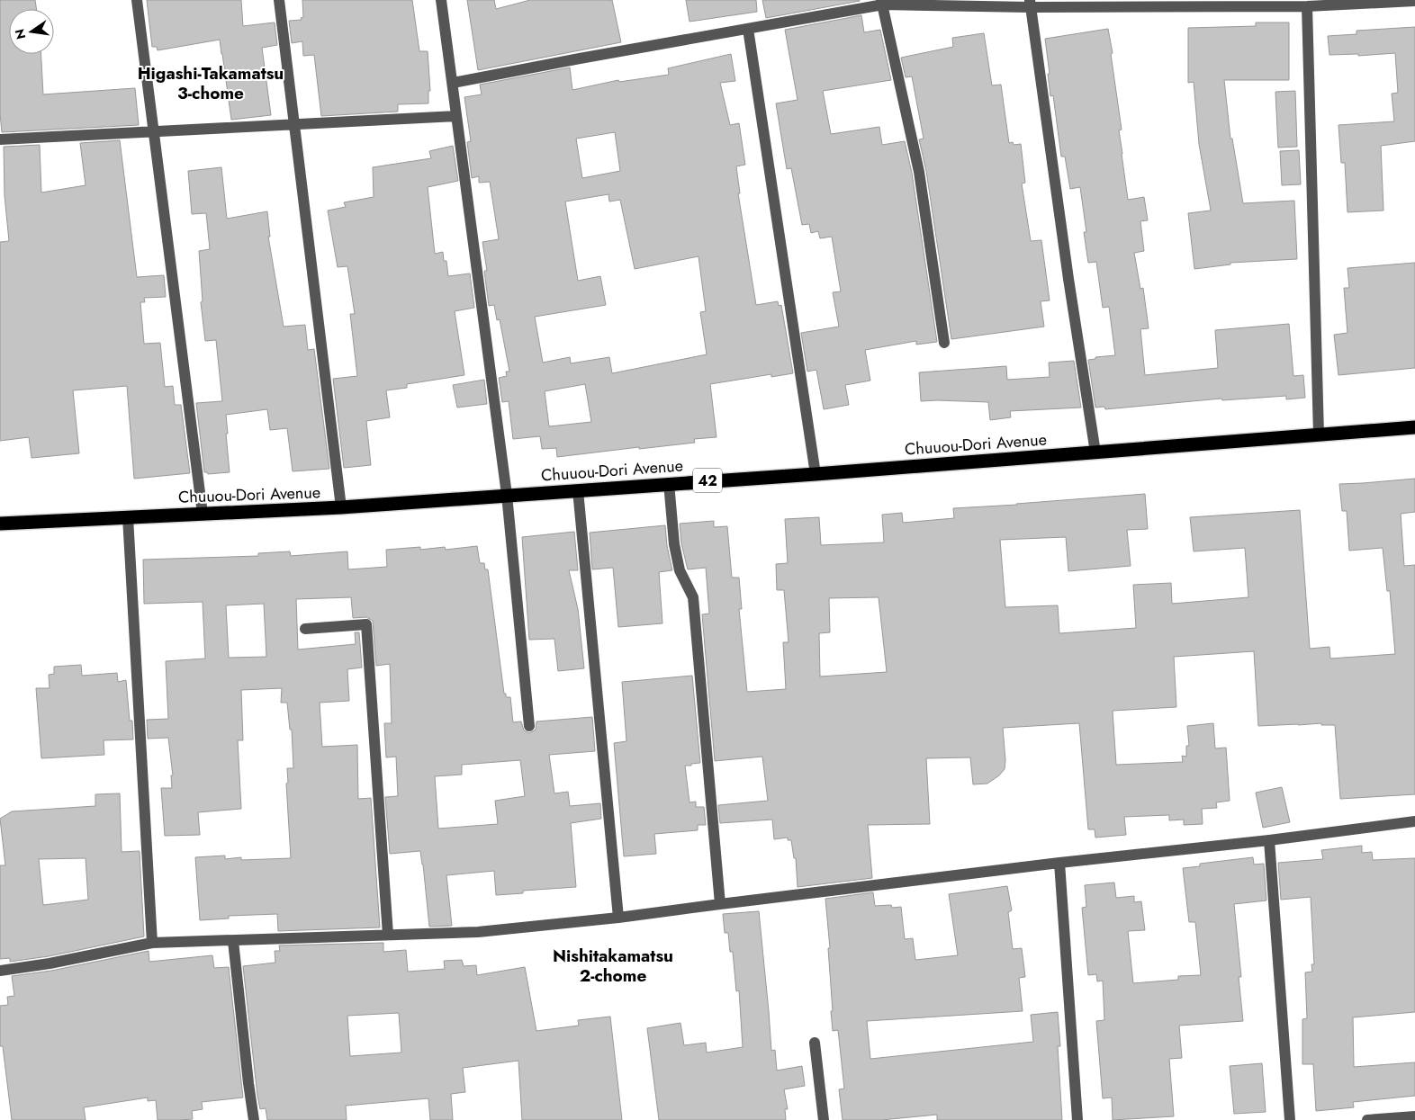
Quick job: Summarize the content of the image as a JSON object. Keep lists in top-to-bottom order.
{
  "streets": {
    "highway": ["Chuuou-Dori Avenue", "42"]
  },
  "districts": ["Higashi-Takamatsu 3-chome", "Nishitakamatsu 2-chome"],
  "north": "left"
}
